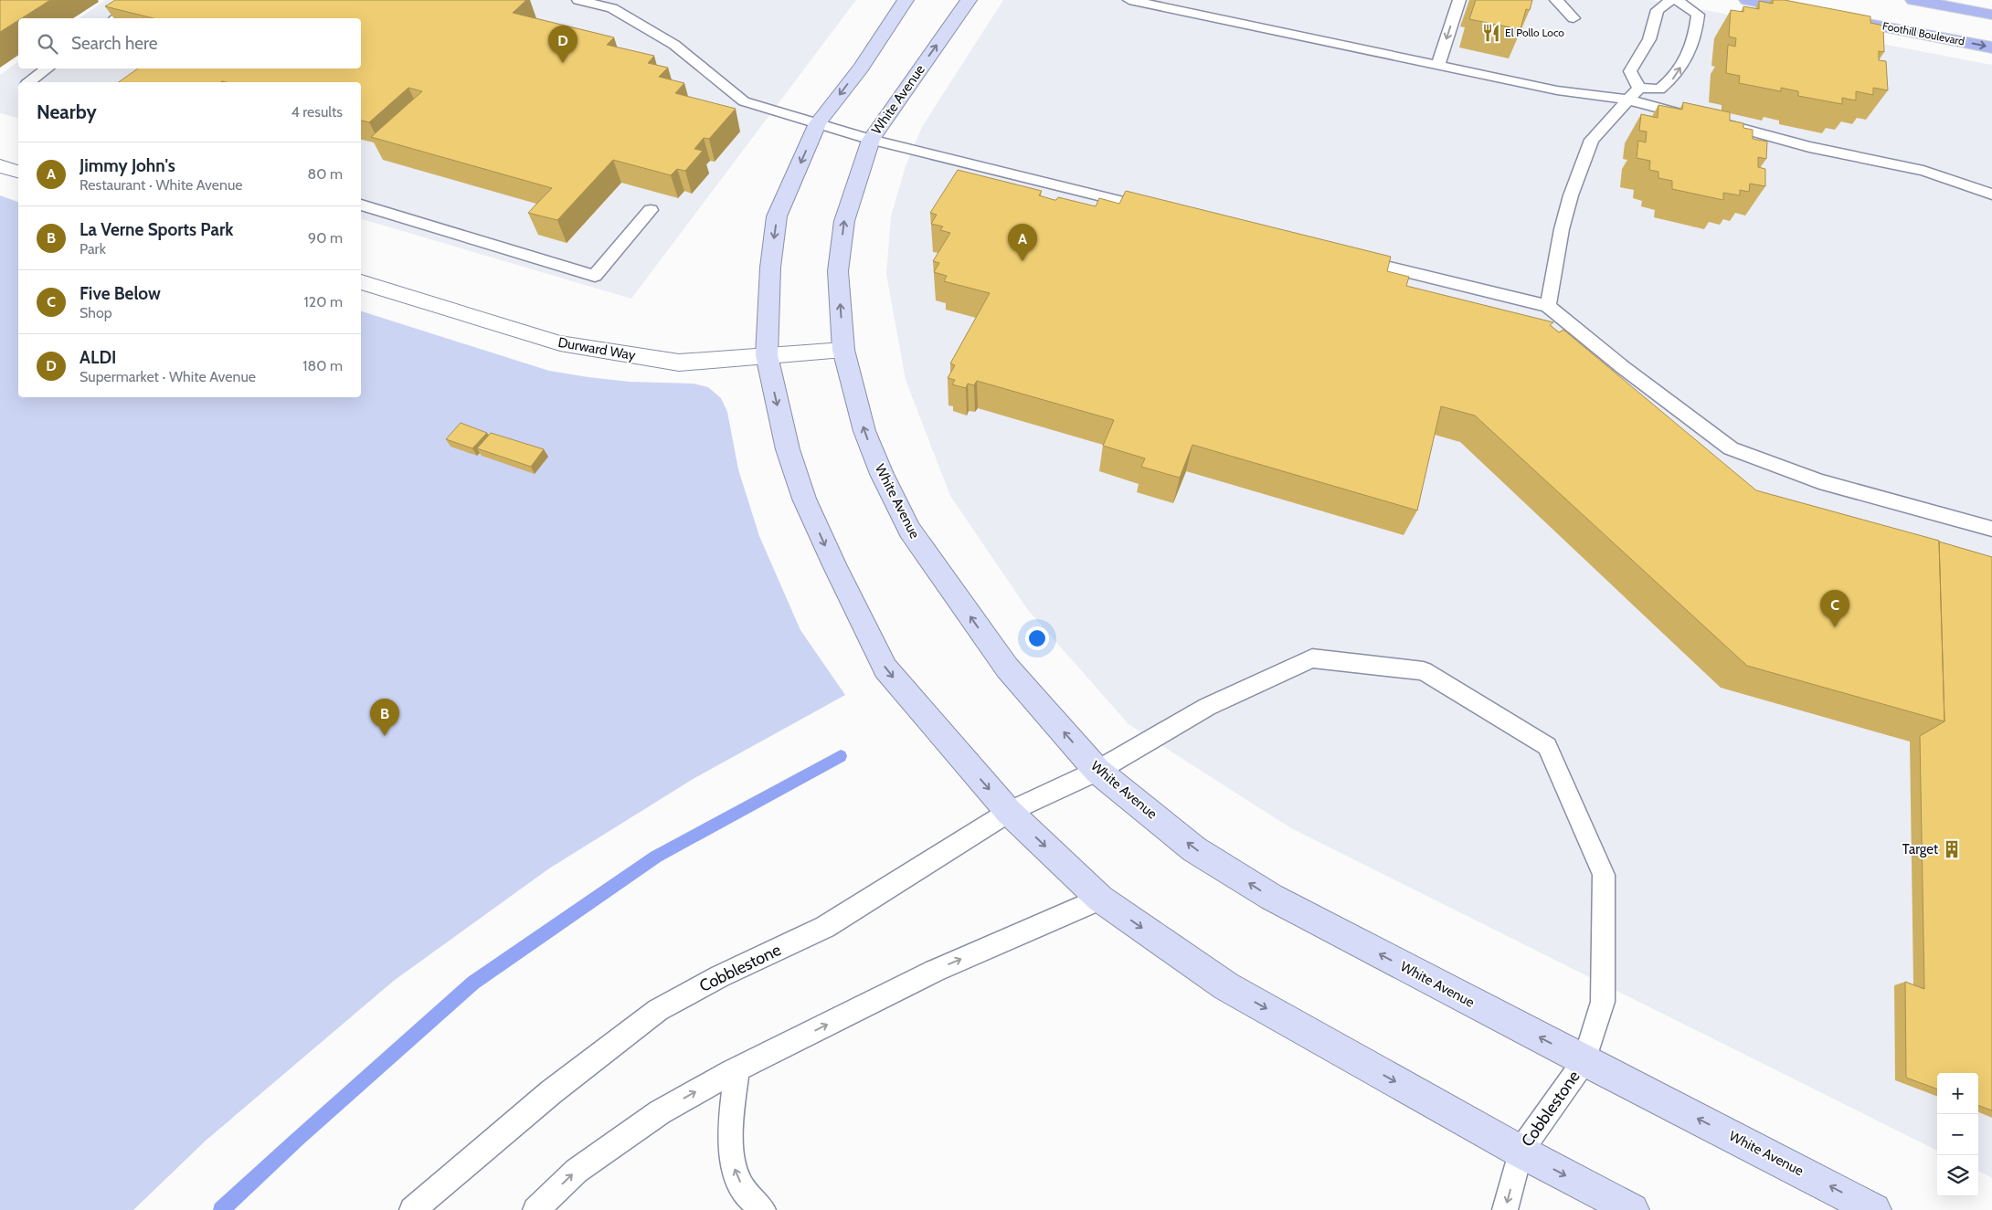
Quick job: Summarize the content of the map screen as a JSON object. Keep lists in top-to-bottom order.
{
  "streets": {
    "main road": ["Foothill Boulevard", "White Avenue"],
    "street": ["Durward Way"],
    "lane": ["Cobblestone"]
  },
  "crossings": [
    ["White Avenue", "Durward Way"],
    ["White Avenue", "Cobblestone"]
  ],
  "places": {
    "restaurant": ["El Pollo Loco"],
    "building": ["Target"]
  },
  "page": {
    "search": "Search here",
    "pins": [
      "D",
      "A",
      "C",
      "B"
    ],
    "heading": ["Nearby", "4 results"],
    "list": [
      {
        "mark": "A",
        "name": "Jimmy John's",
        "note": "Restaurant · White Avenue",
        "value": "80 m"
      },
      {
        "mark": "B",
        "name": "La Verne Sports Park",
        "note": "Park",
        "value": "90 m"
      },
      {
        "mark": "C",
        "name": "Five Below",
        "note": "Shop",
        "value": "120 m"
      },
      {
        "mark": "D",
        "name": "ALDI",
        "note": "Supermarket · White Avenue",
        "value": "180 m"
      }
    ],
    "map_buttons": ["+", "−"]
  }
}
